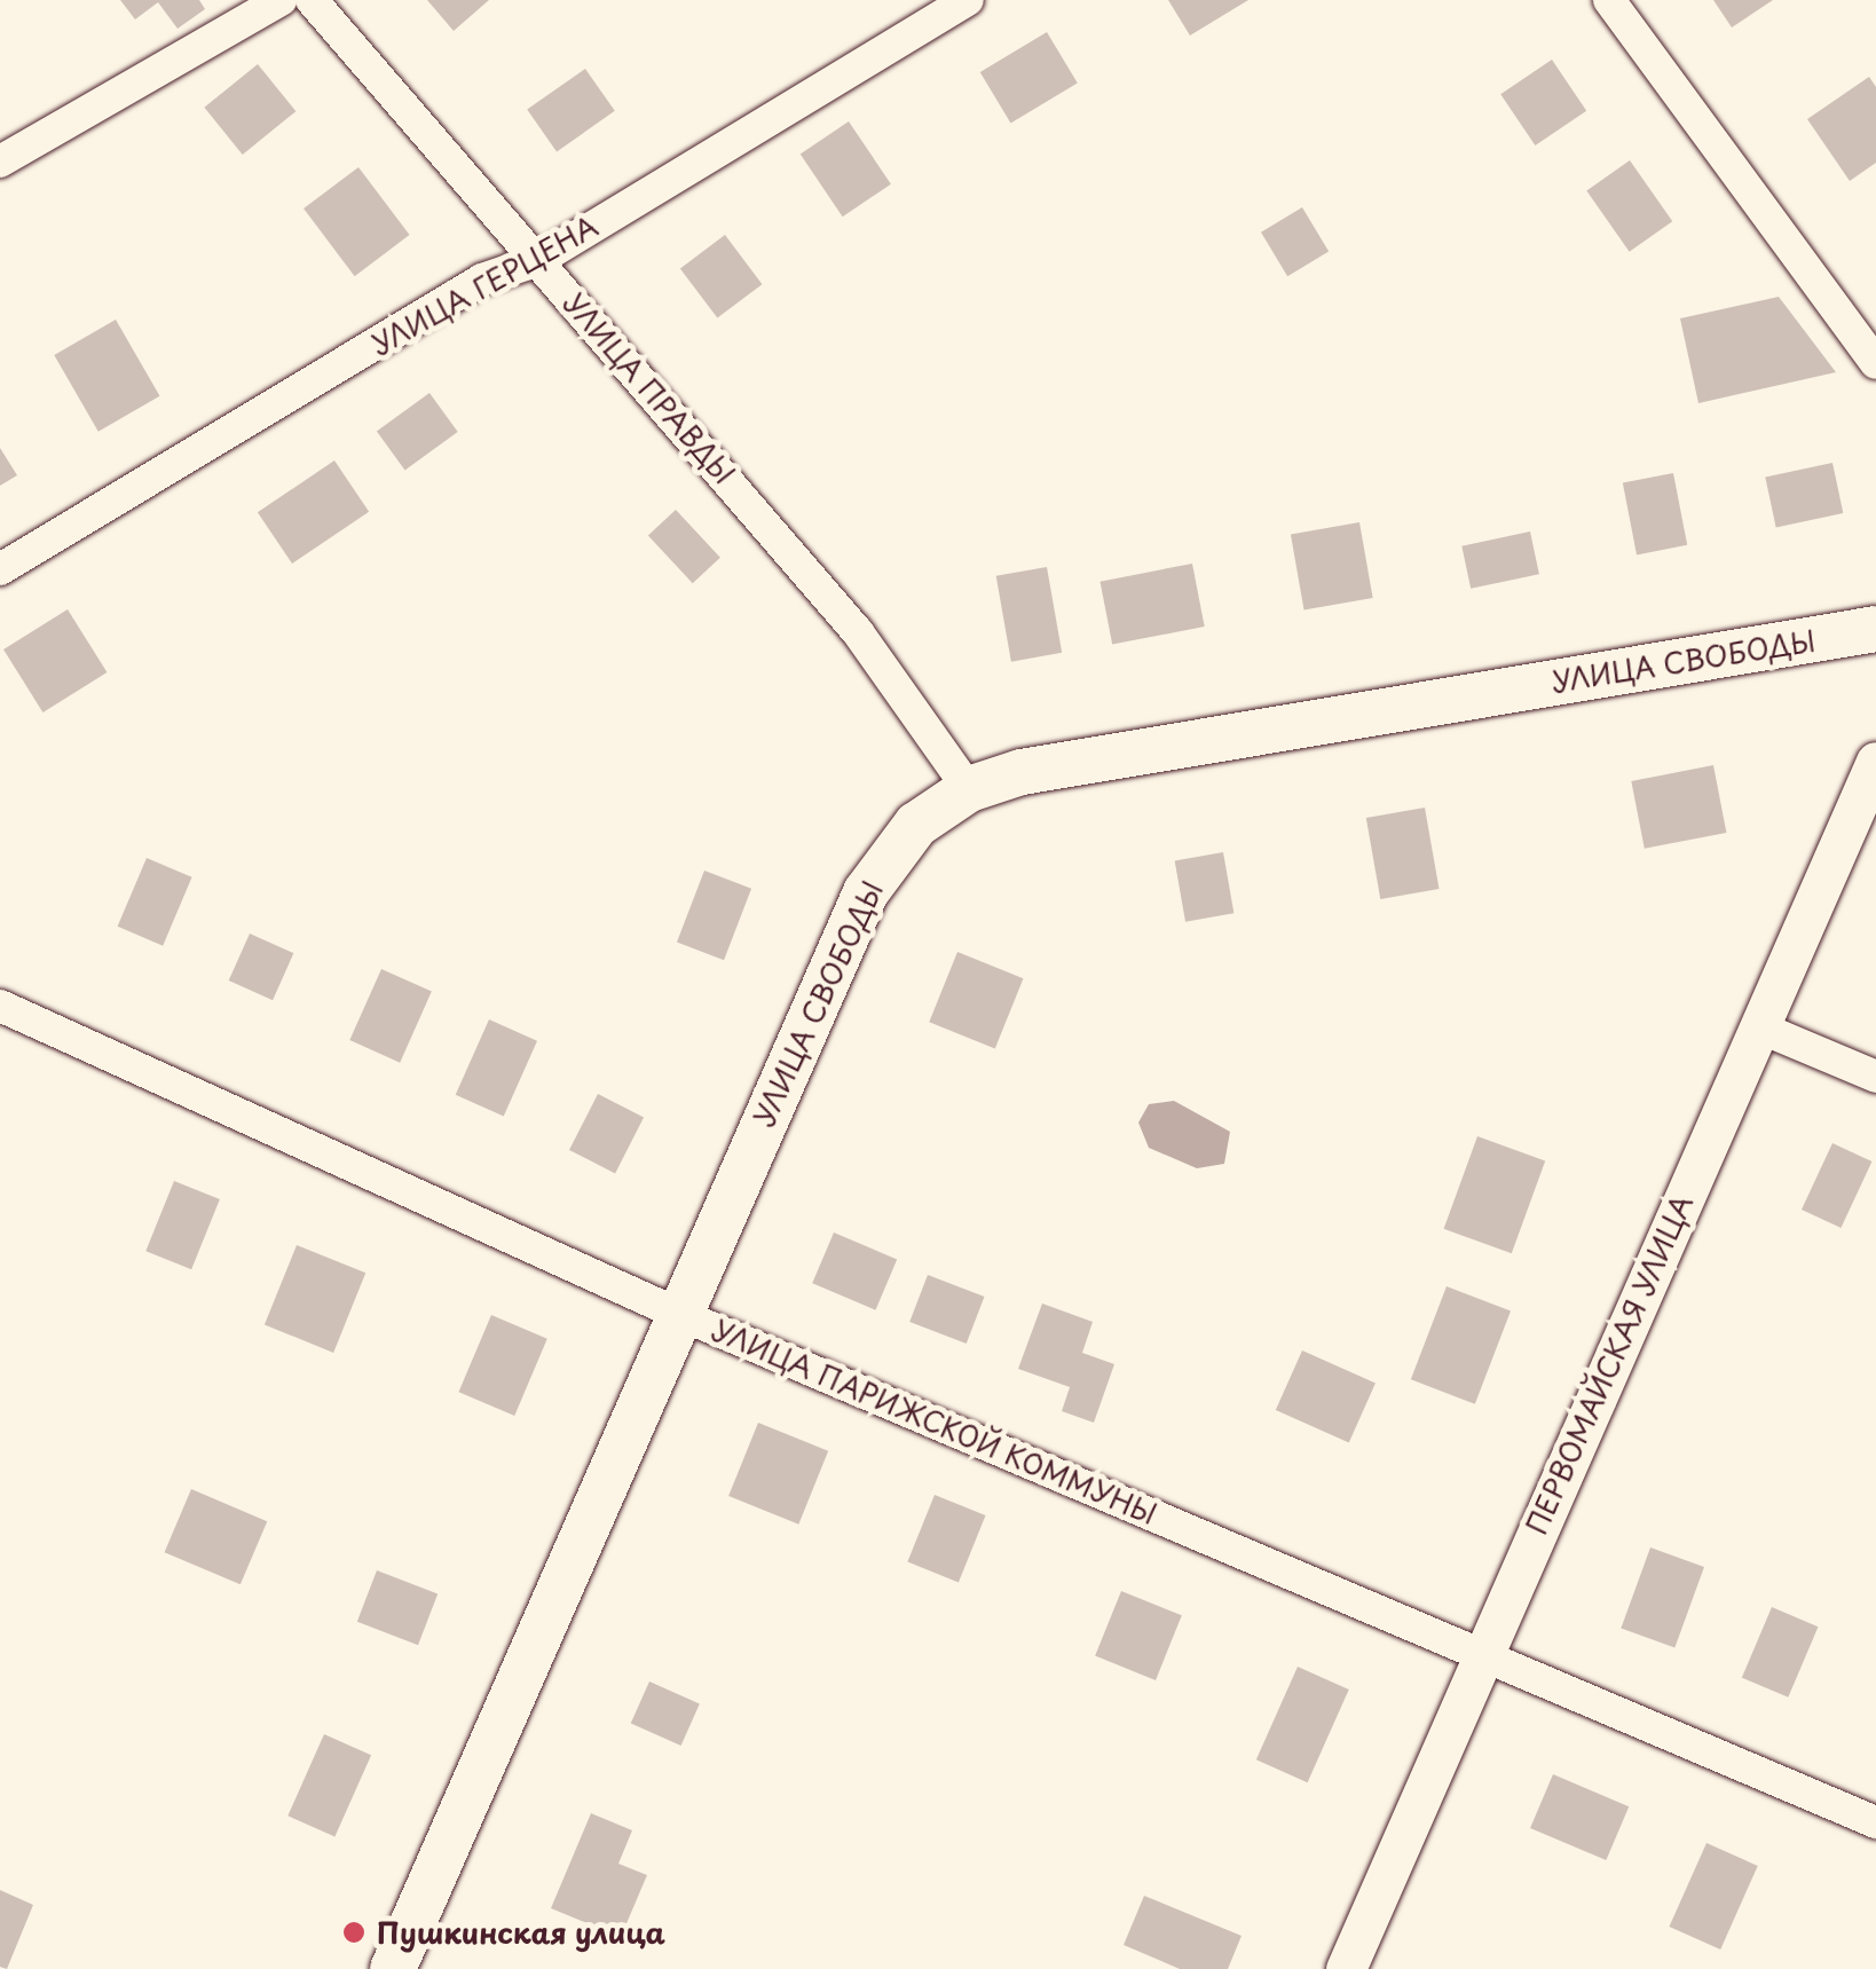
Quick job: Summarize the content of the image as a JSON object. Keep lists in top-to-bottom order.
{
  "streets": {
    "main road": ["УЛИЦА СВОБОДЫ"],
    "street": [
      "УЛИЦА ГЕРЦЕНА",
      "УЛИЦА ПРАВДЫ",
      "ПЕРВОМАЙСКАЯ УЛИЦА",
      "УЛИЦА ПАРИЖСКОЙ КОММУНЫ"
    ]
  },
  "crossings": [
    ["УЛИЦА ГЕРЦЕНА", "УЛИЦА ПРАВДЫ"],
    ["УЛИЦА ПРАВДЫ", "УЛИЦА СВОБОДЫ"],
    ["УЛИЦА СВОБОДЫ", "УЛИЦА ПАРИЖСКОЙ КОММУНЫ"],
    ["ПЕРВОМАЙСКАЯ УЛИЦА", "УЛИЦА ПАРИЖСКОЙ КОММУНЫ"]
  ],
  "places": ["Пушкинская улица"]
}
